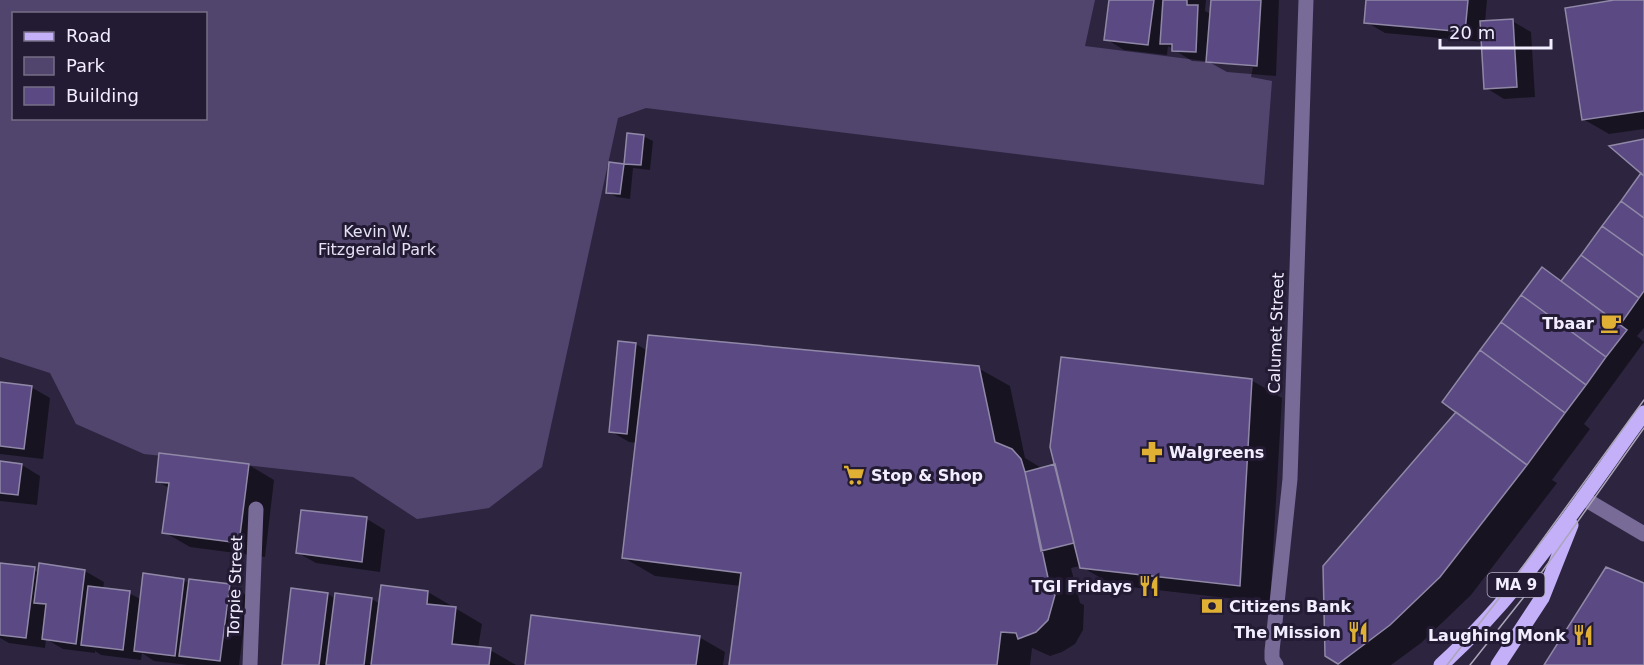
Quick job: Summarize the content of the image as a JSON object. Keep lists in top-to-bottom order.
{
  "streets": {
    "main road": ["MA 9"],
    "street": ["Calumet Street", "Torpie Street"]
  },
  "parks": ["Kevin W. Fitzgerald Park"],
  "places": {
    "cafe": ["Tbaar"],
    "pharmacy": ["Walgreens"],
    "supermarket": ["Stop & Shop"],
    "restaurant": ["TGI Fridays", "The Mission", "Laughing Monk"],
    "bank": ["Citizens Bank"]
  },
  "legend": ["Road", "Park", "Building"],
  "scale_bar": "20 m"
}
